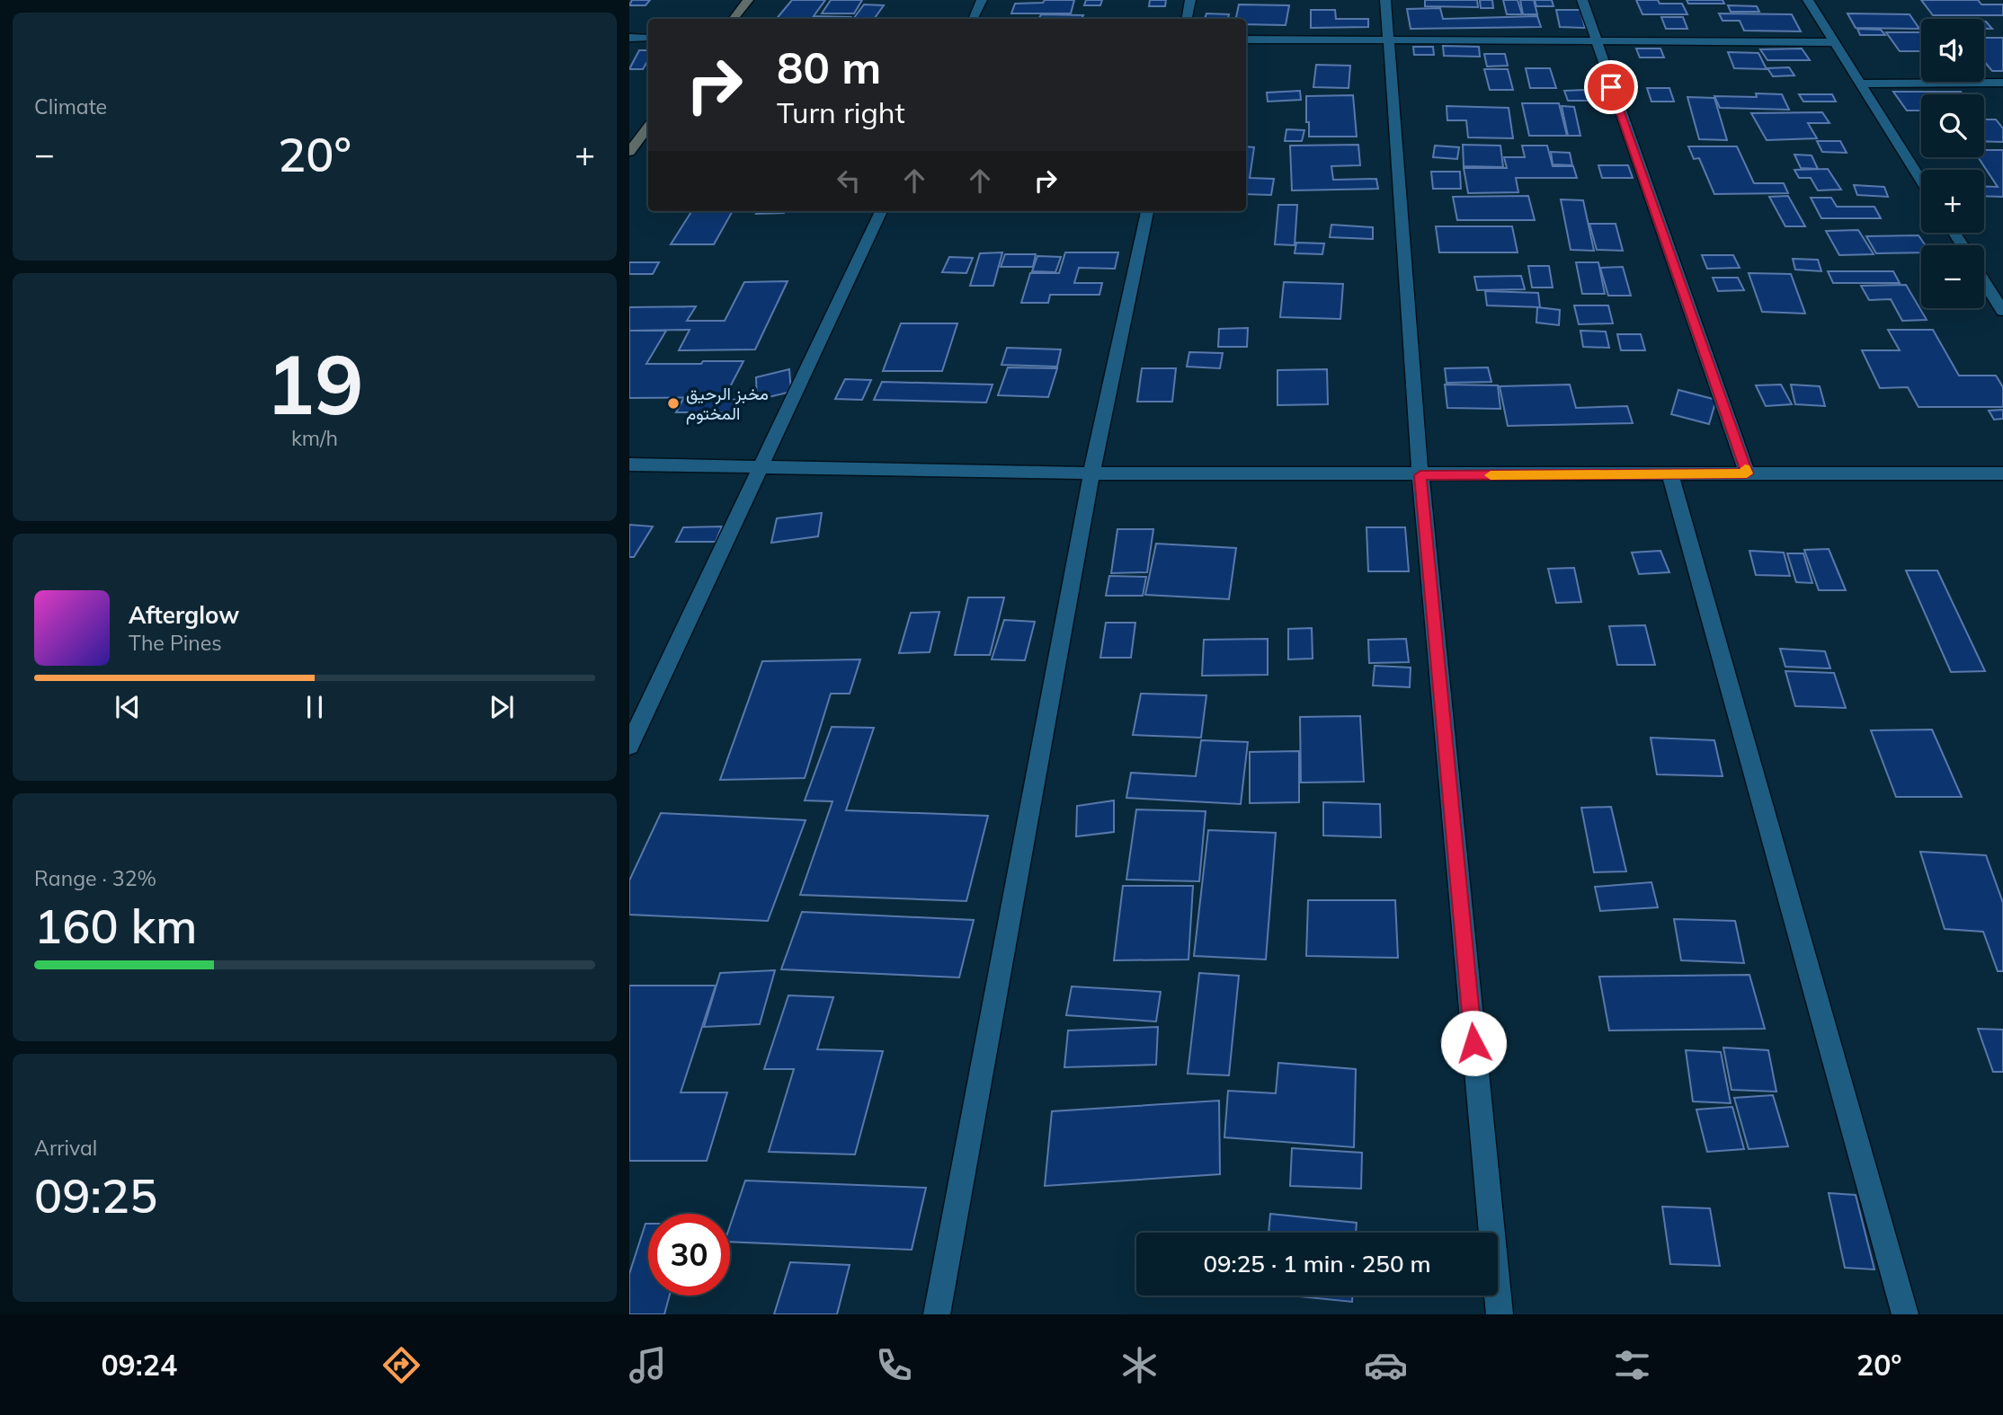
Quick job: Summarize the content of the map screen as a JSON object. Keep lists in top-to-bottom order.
{
  "places": ["مخبز الرحيق المختوم"],
  "page": {
    "tile": [
      "Climate",
      ["19", "km/h"],
      ["Range · 32%", "160 km"],
      ["Arrival", "09:25"]
    ],
    "map_buttons": ["+", "−"],
    "turn": ["80 m", "Turn right"],
    "heat": ["−", "20°", "+"],
    "song": ["Afterglow", "The Pines"],
    "limit": "30",
    "trip": "09:25 · 1 min · 250 m",
    "tabs": ["09:24", "20°"]
  }
}
